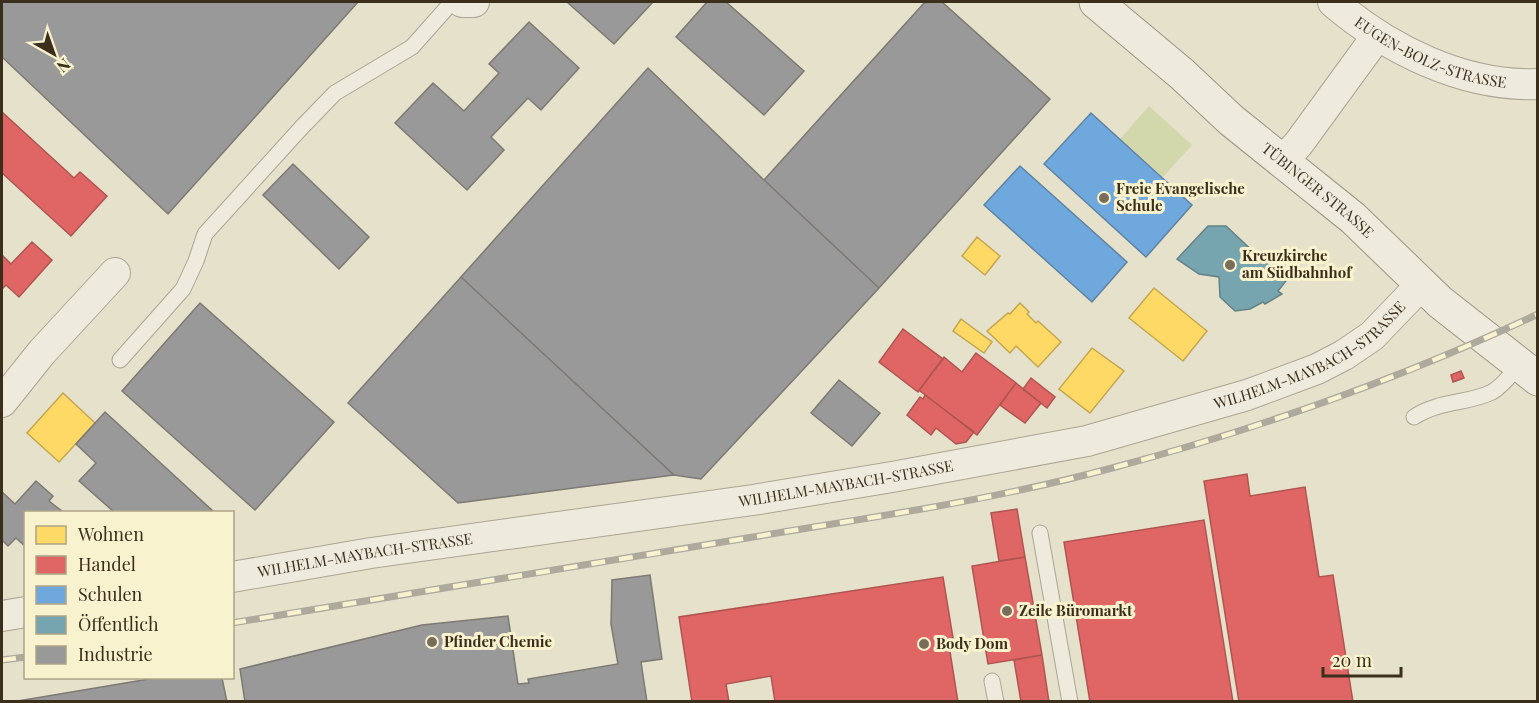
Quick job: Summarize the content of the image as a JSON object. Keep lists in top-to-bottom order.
{
  "streets": {
    "main road": ["TÜBINGER STRASSE"],
    "street": ["EUGEN-BOLZ-STRASSE", "WILHELM-MAYBACH-STRASSE"]
  },
  "crossings": [
    ["TÜBINGER STRASSE", "WILHELM-MAYBACH-STRASSE"]
  ],
  "places": [
    "Freie Evangelische Schule",
    "Kreuzkirche am Südbahnhof",
    "Zeile Büromarkt",
    "Pfinder Chemie",
    "Body Dom"
  ],
  "legend": [
    "Wohnen",
    "Handel",
    "Schulen",
    "Öffentlich",
    "Industrie"
  ],
  "scale_bar": "20 m",
  "north": "bottom right"
}
